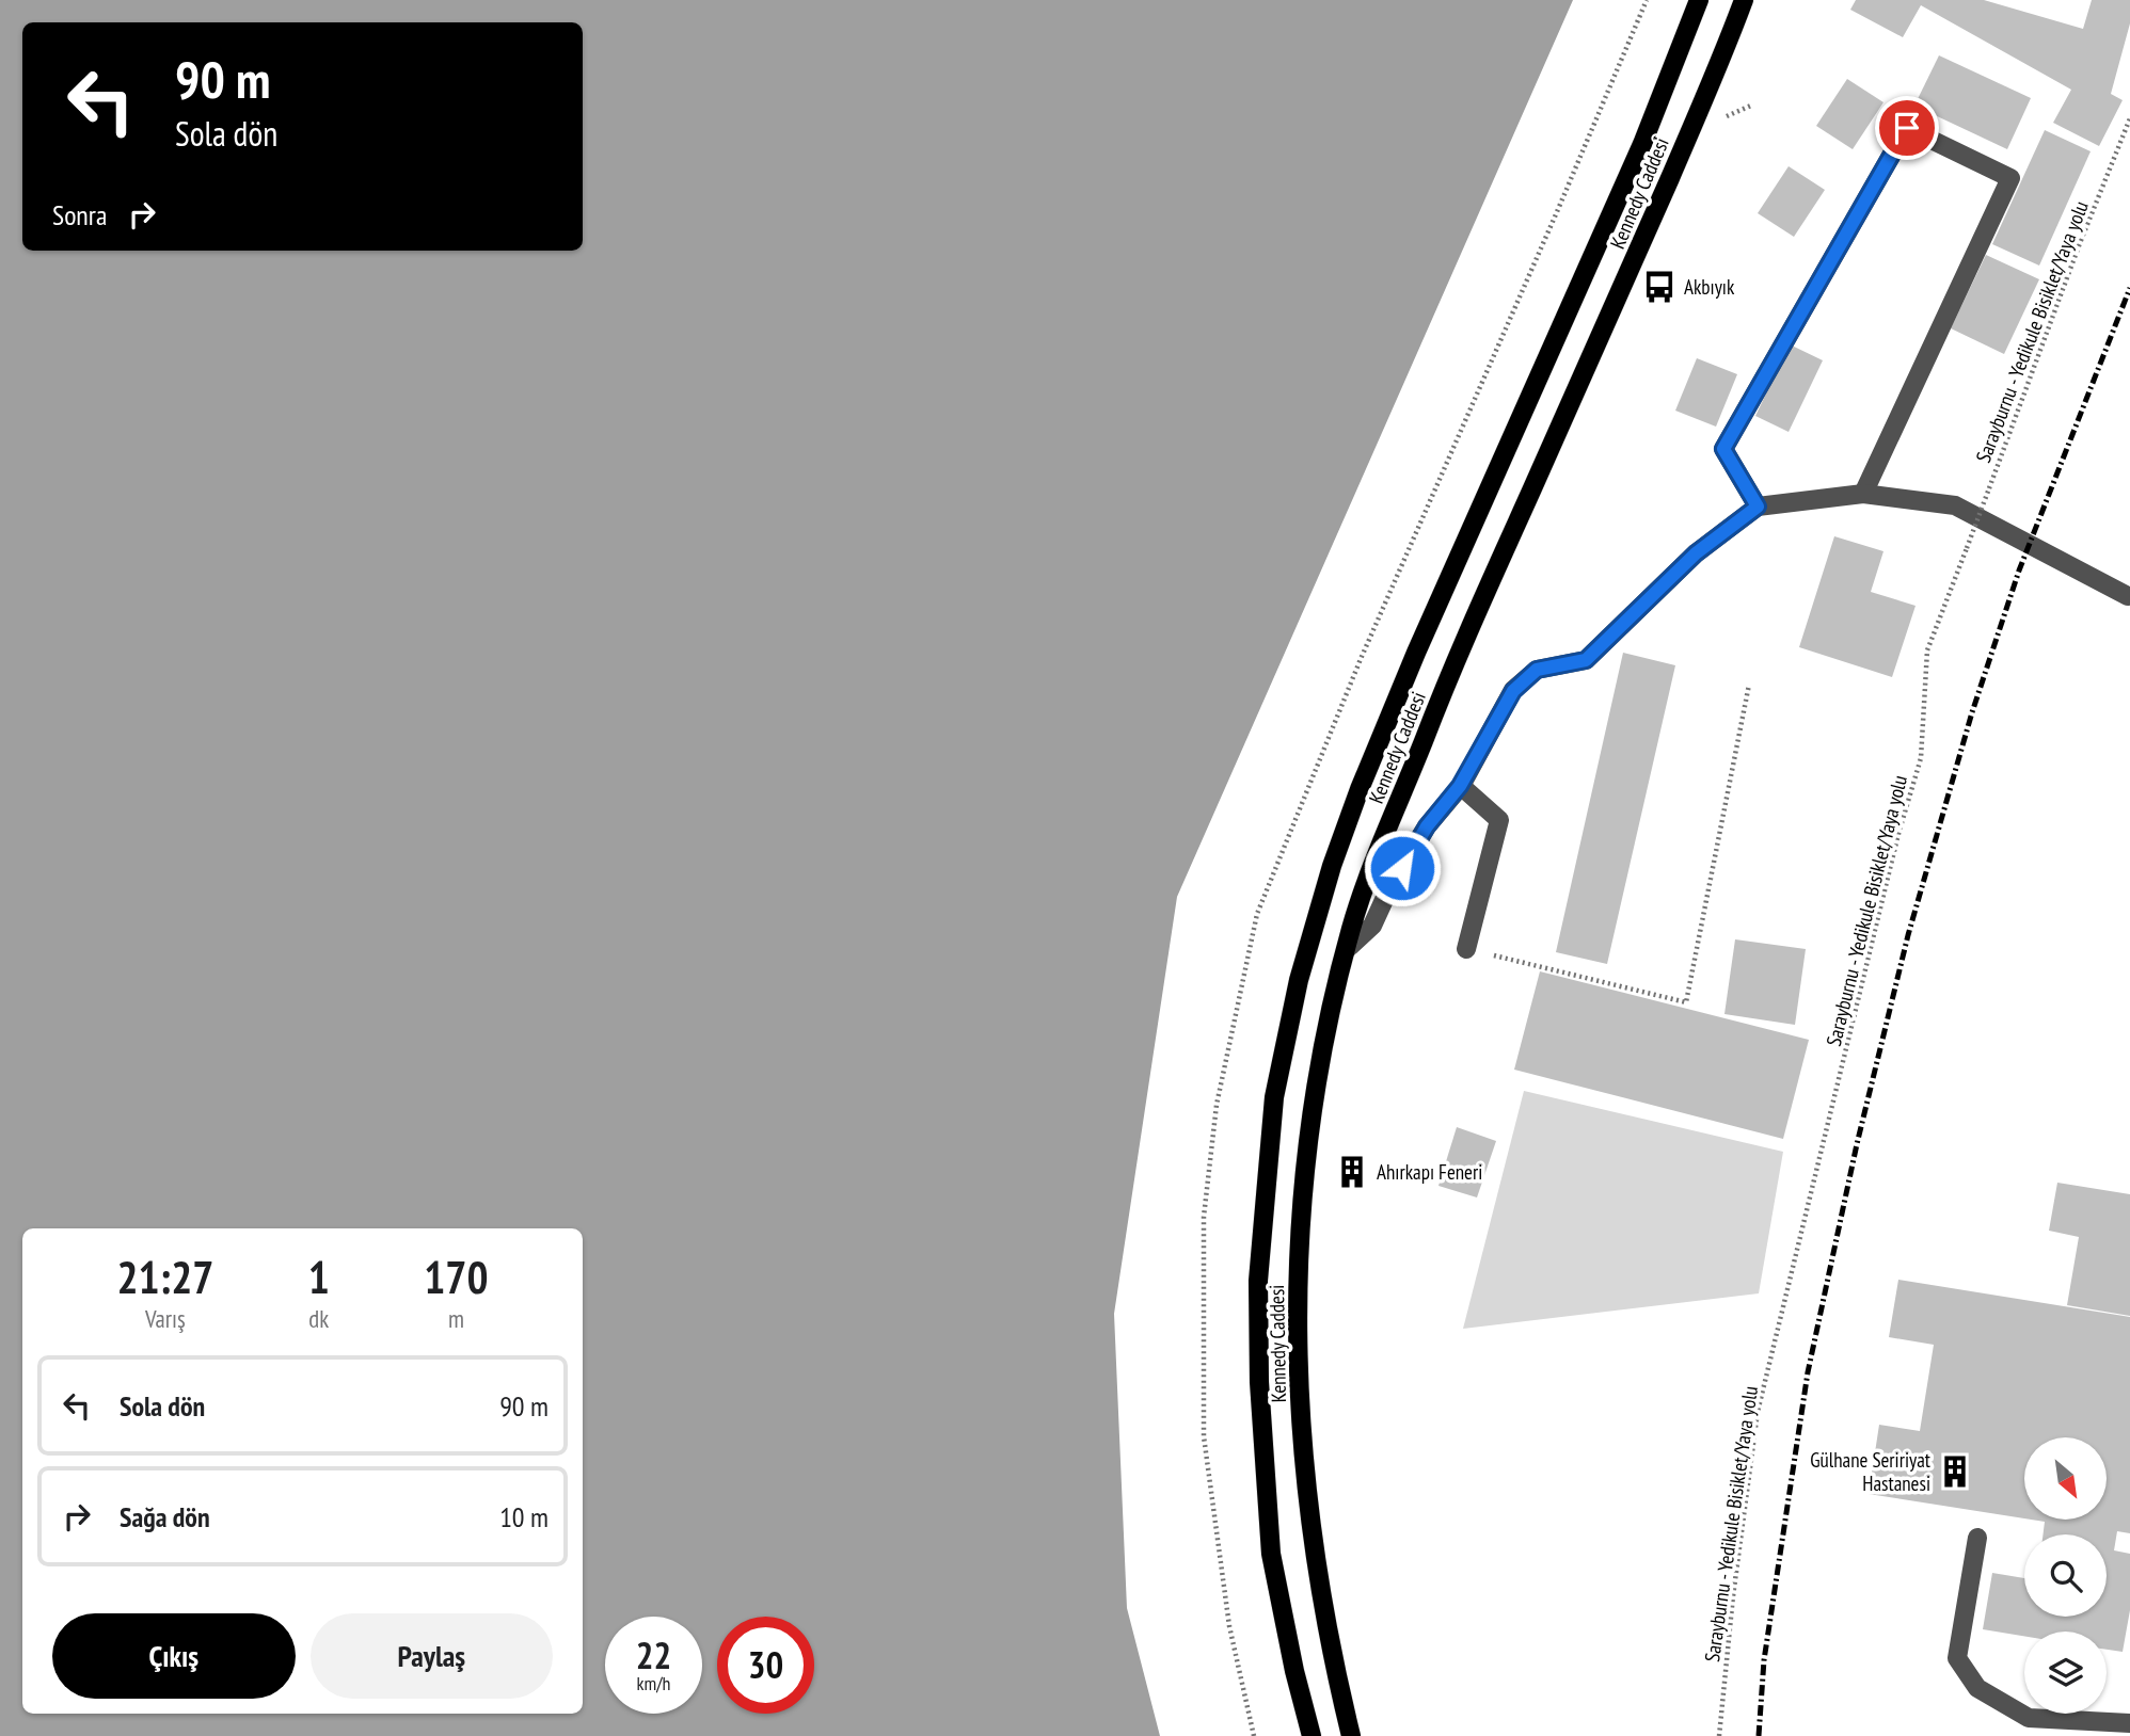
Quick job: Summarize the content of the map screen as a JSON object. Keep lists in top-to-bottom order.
{
  "streets": {
    "main road": ["Kennedy Caddesi"],
    "path": ["Sarayburnu - Yedikule Bisiklet/Yaya yolu"]
  },
  "places": {
    "bus stop": ["Akbıyık"],
    "building": ["Ahırkapı Feneri", "Gülhane Seririyat Hastanesi"]
  },
  "north": "bottom right",
  "page": {
    "turn": ["90 m", "Sola dön"],
    "then": "Sonra",
    "eta": [
      "21:27",
      "Varış",
      "1",
      "dk",
      "170",
      "m"
    ],
    "list": [
      {
        "name": "Sola dön",
        "value": "90 m"
      },
      {
        "name": "Sağa dön",
        "value": "10 m"
      }
    ],
    "buttons": ["Çıkış", "Paylaş"],
    "speed": "22 km/h",
    "limit": "30"
  }
}
